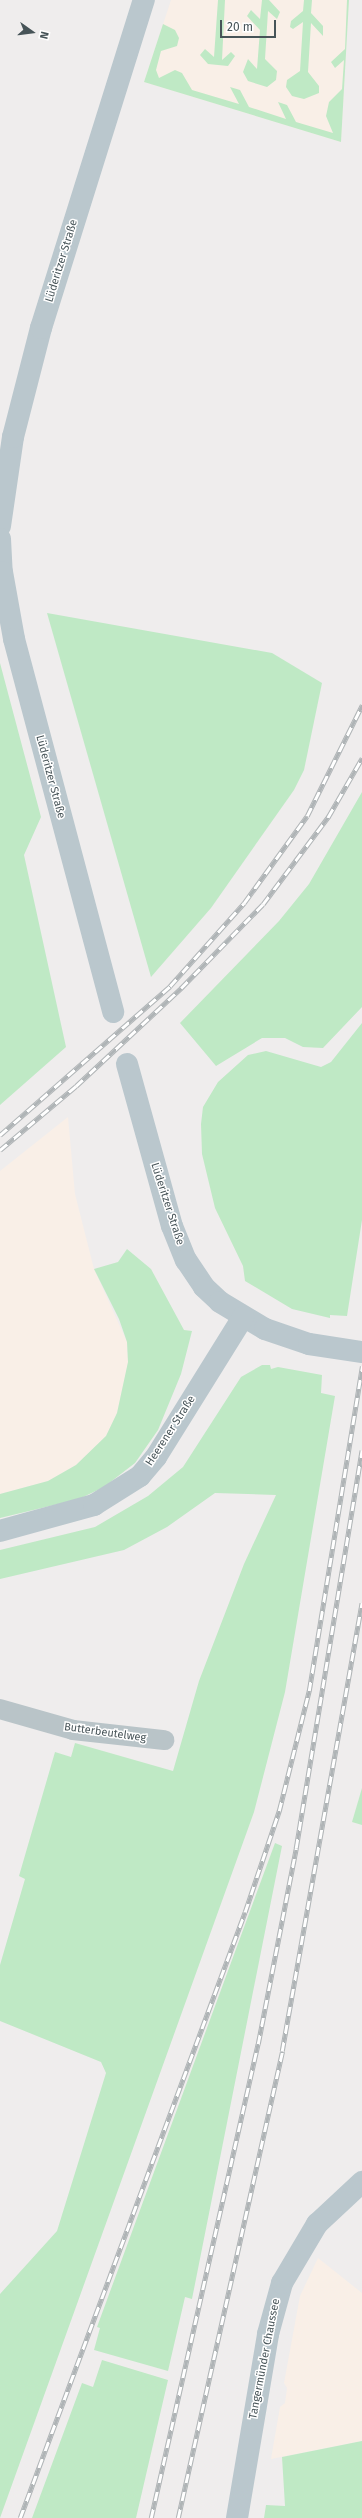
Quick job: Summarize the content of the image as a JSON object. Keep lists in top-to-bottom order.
{
  "streets": {
    "main road": ["Lüderitzer Straße", "Heerener Straße", "Tangermünder Chaussee"],
    "street": ["Butterbeutelweg"]
  },
  "crossings": [
    ["Lüderitzer Straße", "Heerener Straße"]
  ],
  "scale_bar": "20 m",
  "north": "right"
}
